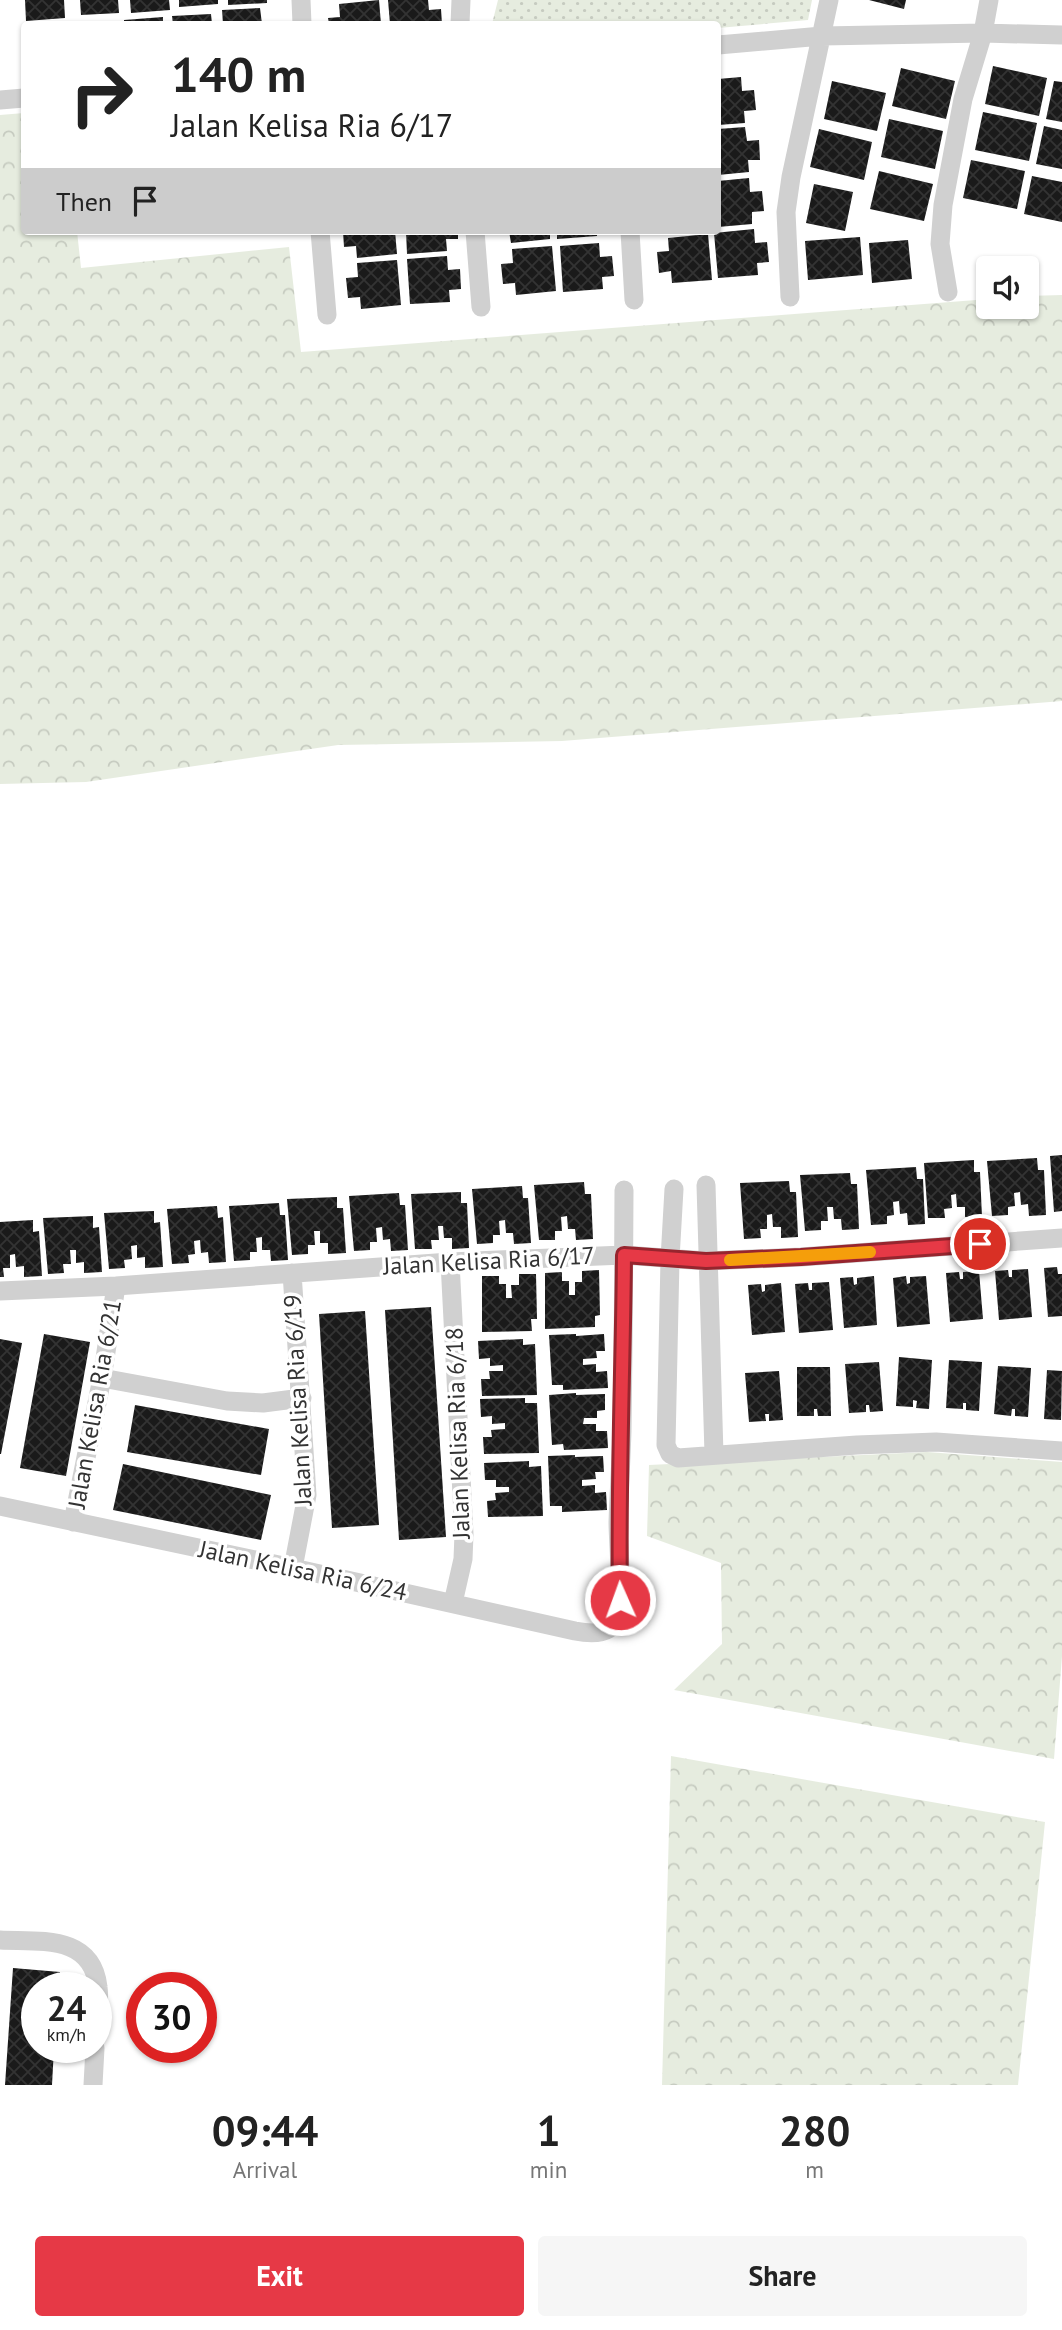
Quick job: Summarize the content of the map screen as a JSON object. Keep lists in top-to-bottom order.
{
  "streets": {
    "street": [
      "Jalan Kelisa Ria 6/17",
      "Jalan Kelisa Ria 6/19",
      "Jalan Kelisa Ria 6/21",
      "Jalan Kelisa Ria 6/18",
      "Jalan Kelisa Ria 6/24"
    ]
  },
  "crossings": [
    ["Jalan Kelisa Ria 6/17", "Jalan Kelisa Ria 6/19"],
    ["Jalan Kelisa Ria 6/17", "Jalan Kelisa Ria 6/21"],
    ["Jalan Kelisa Ria 6/17", "Jalan Kelisa Ria 6/18"],
    ["Jalan Kelisa Ria 6/17", "Jalan Kelisa Ria 6/24"],
    ["Jalan Kelisa Ria 6/19", "Jalan Kelisa Ria 6/24"],
    ["Jalan Kelisa Ria 6/21", "Jalan Kelisa Ria 6/24"],
    ["Jalan Kelisa Ria 6/18", "Jalan Kelisa Ria 6/24"]
  ],
  "page": {
    "turn": ["140 m", "Jalan Kelisa Ria 6/17"],
    "then": "Then",
    "speed": "24 km/h",
    "limit": "30",
    "eta": [
      "09:44",
      "Arrival",
      "1",
      "min",
      "280",
      "m"
    ],
    "buttons": ["Exit", "Share"]
  }
}
